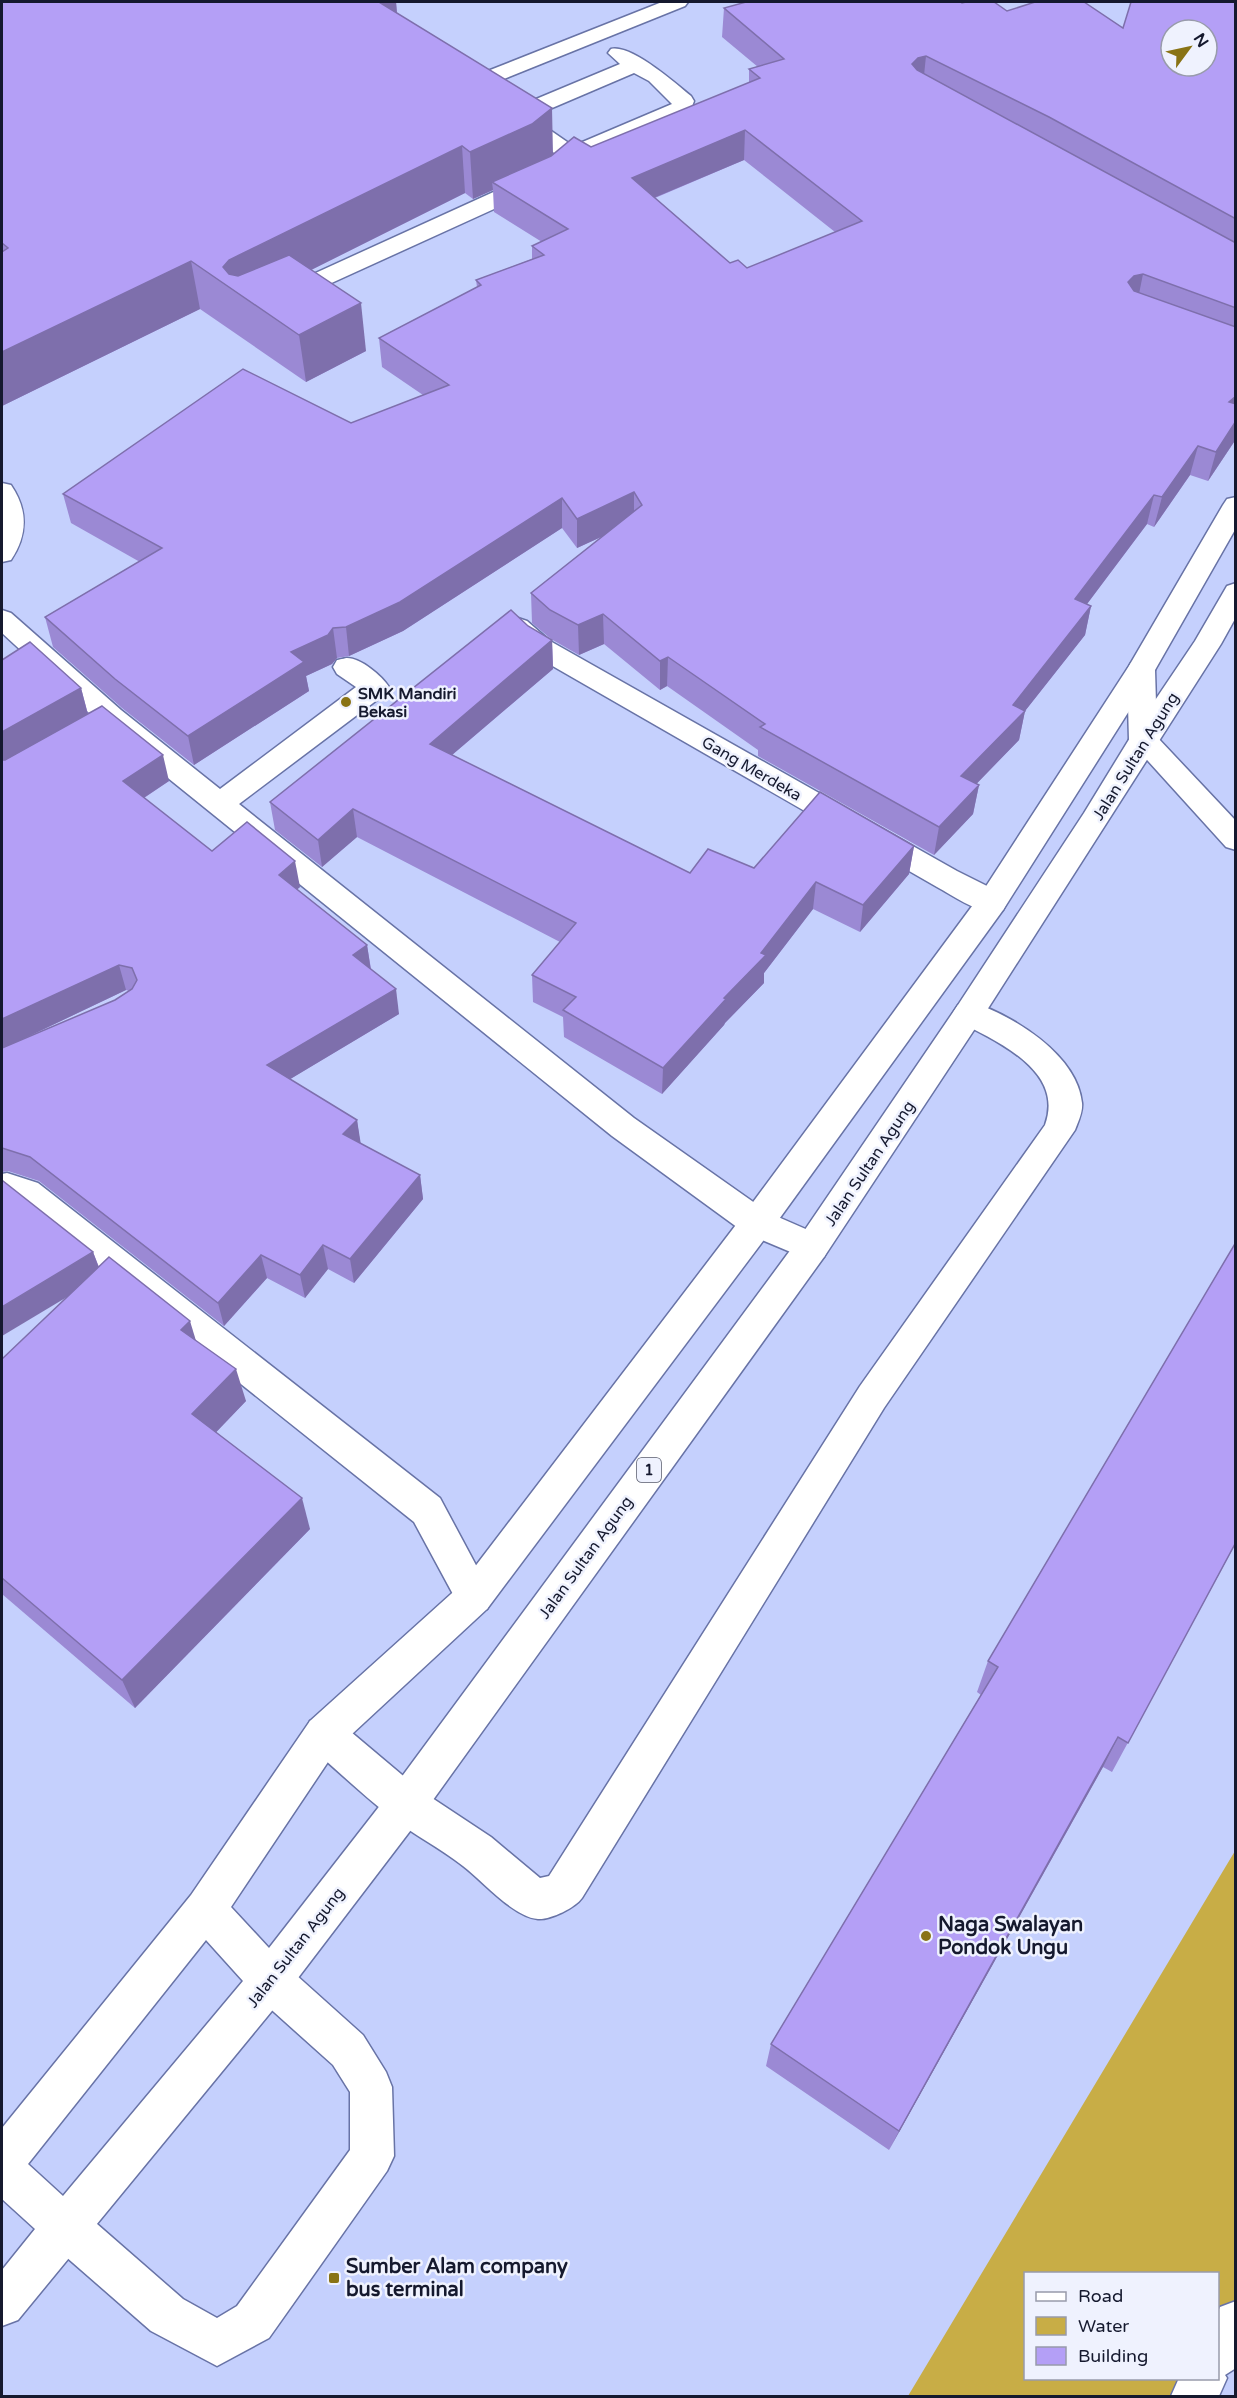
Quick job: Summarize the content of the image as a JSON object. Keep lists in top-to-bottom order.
{
  "streets": {
    "main road": ["Jalan Sultan Agung", "Gang Merdeka", "1"]
  },
  "places": {
    "other": ["SMK Mandiri Bekasi", "Naga Swalayan Pondok Ungu"],
    "transit": ["Sumber Alam company bus terminal"]
  },
  "legend": ["Road", "Water", "Building"],
  "north": "top right"
}
